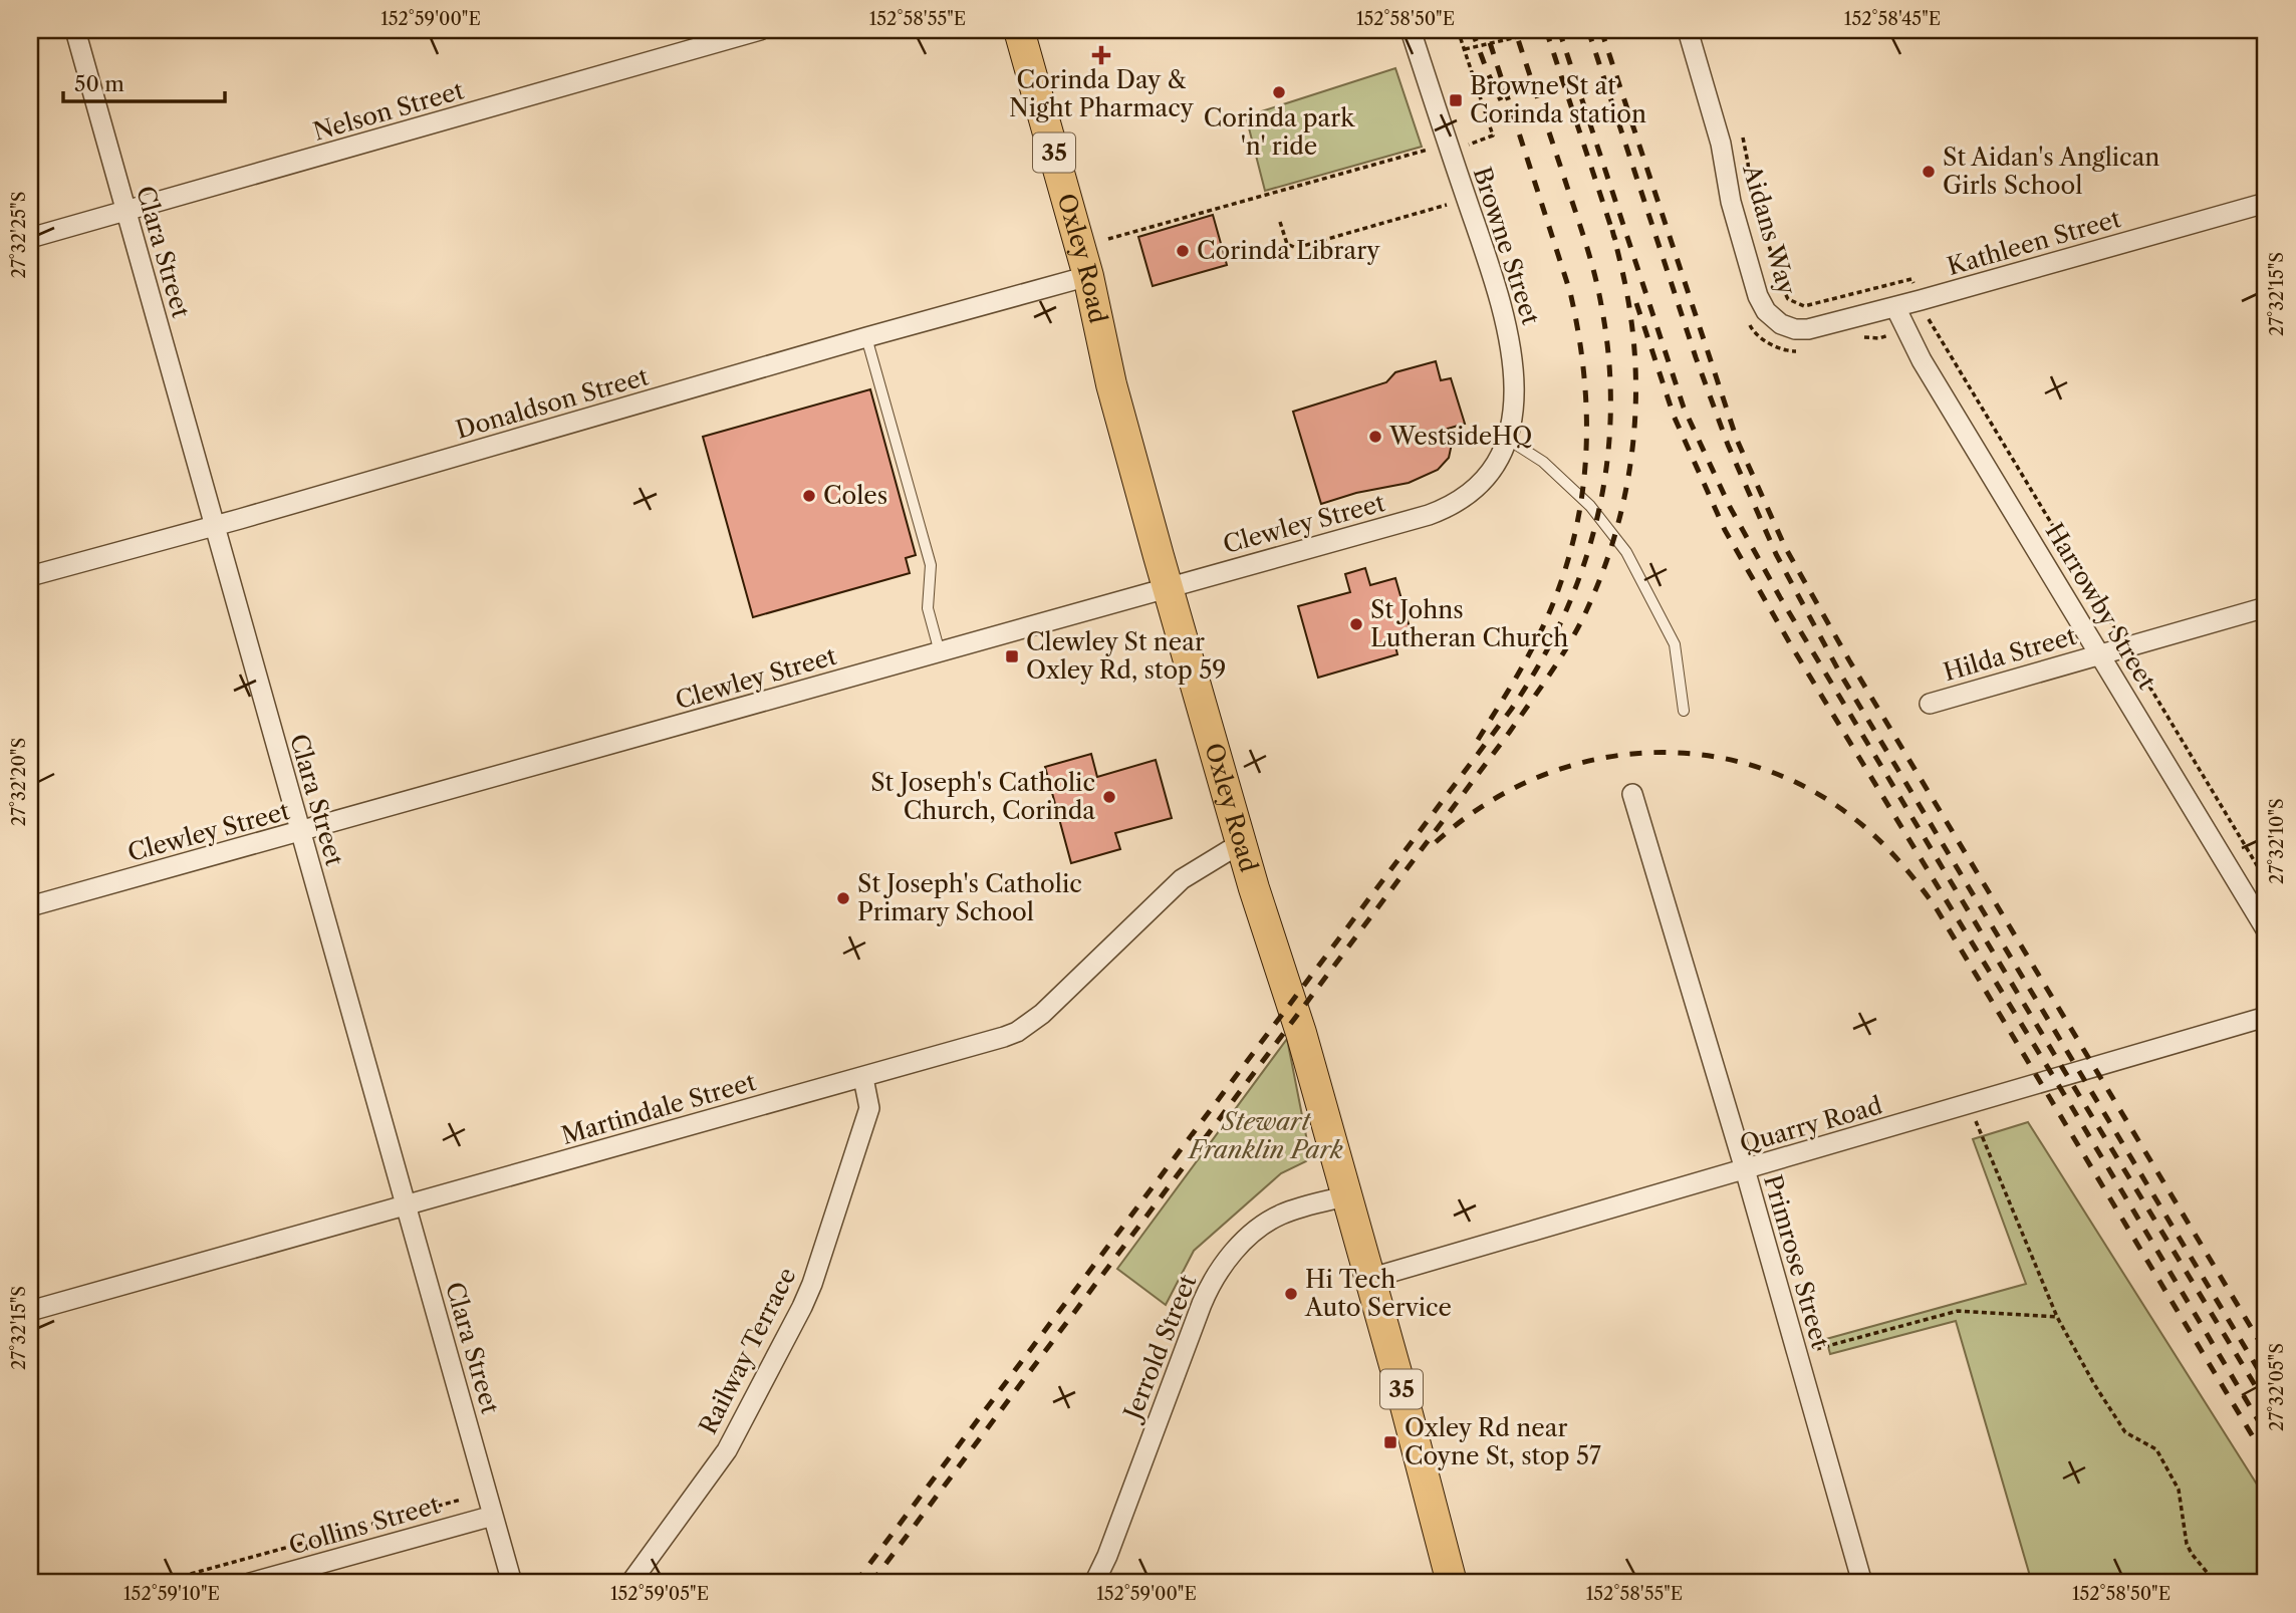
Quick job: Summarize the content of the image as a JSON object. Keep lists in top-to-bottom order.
{
  "streets": {
    "main road": ["35", "Oxley Road"],
    "street": [
      "Nelson Street",
      "Aidans Way",
      "Kathleen Street",
      "Browne Street",
      "Clara Street",
      "Donaldson Street",
      "Clewley Street",
      "Harrowby Street",
      "Hilda Street",
      "Martindale Street",
      "Quarry Road",
      "Primrose Street",
      "Jerrold Street",
      "Railway Terrace",
      "Collins Street"
    ]
  },
  "crossings": [
    ["Nelson Street", "Clara Street"],
    ["Aidans Way", "Kathleen Street"],
    ["Aidans Way", "Harrowby Street"],
    ["Kathleen Street", "Harrowby Street"],
    ["Browne Street", "Clewley Street"],
    ["Clara Street", "Donaldson Street"],
    ["Clara Street", "Clewley Street"],
    ["Clara Street", "Martindale Street"],
    ["Clara Street", "Collins Street"],
    ["Oxley Road", "Donaldson Street"],
    ["Oxley Road", "Clewley Street"],
    ["Oxley Road", "Martindale Street"],
    ["Oxley Road", "Quarry Road"],
    ["Oxley Road", "Jerrold Street"],
    ["Harrowby Street", "Hilda Street"],
    ["Martindale Street", "Railway Terrace"],
    ["Quarry Road", "Primrose Street"]
  ],
  "parks": ["Stewart Franklin Park"],
  "places": {
    "health": ["Corinda Day & Night Pharmacy"],
    "other": [
      "Corinda park 'n' ride",
      "St Aidan's Anglican Girls School",
      "Corinda Library",
      "WestsideHQ",
      "Coles",
      "St Johns Lutheran Church",
      "St Joseph's Catholic Church, Corinda",
      "St Joseph's Catholic Primary School",
      "Hi Tech Auto Service"
    ],
    "transit": ["Browne St at Corinda station", "Clewley St near Oxley Rd, stop 59", "Oxley Rd near Coyne St, stop 57"]
  },
  "scale_bar": "50 m",
  "coordinates": [
    "152°59'00\"E",
    "152°58'55\"E",
    "152°58'50\"E",
    "152°58'45\"E",
    "27°32'25\"S",
    "27°32'15\"S",
    "27°32'20\"S",
    "27°32'10\"S",
    "27°32'05\"S",
    "152°59'10\"E",
    "152°59'05\"E"
  ]
}
